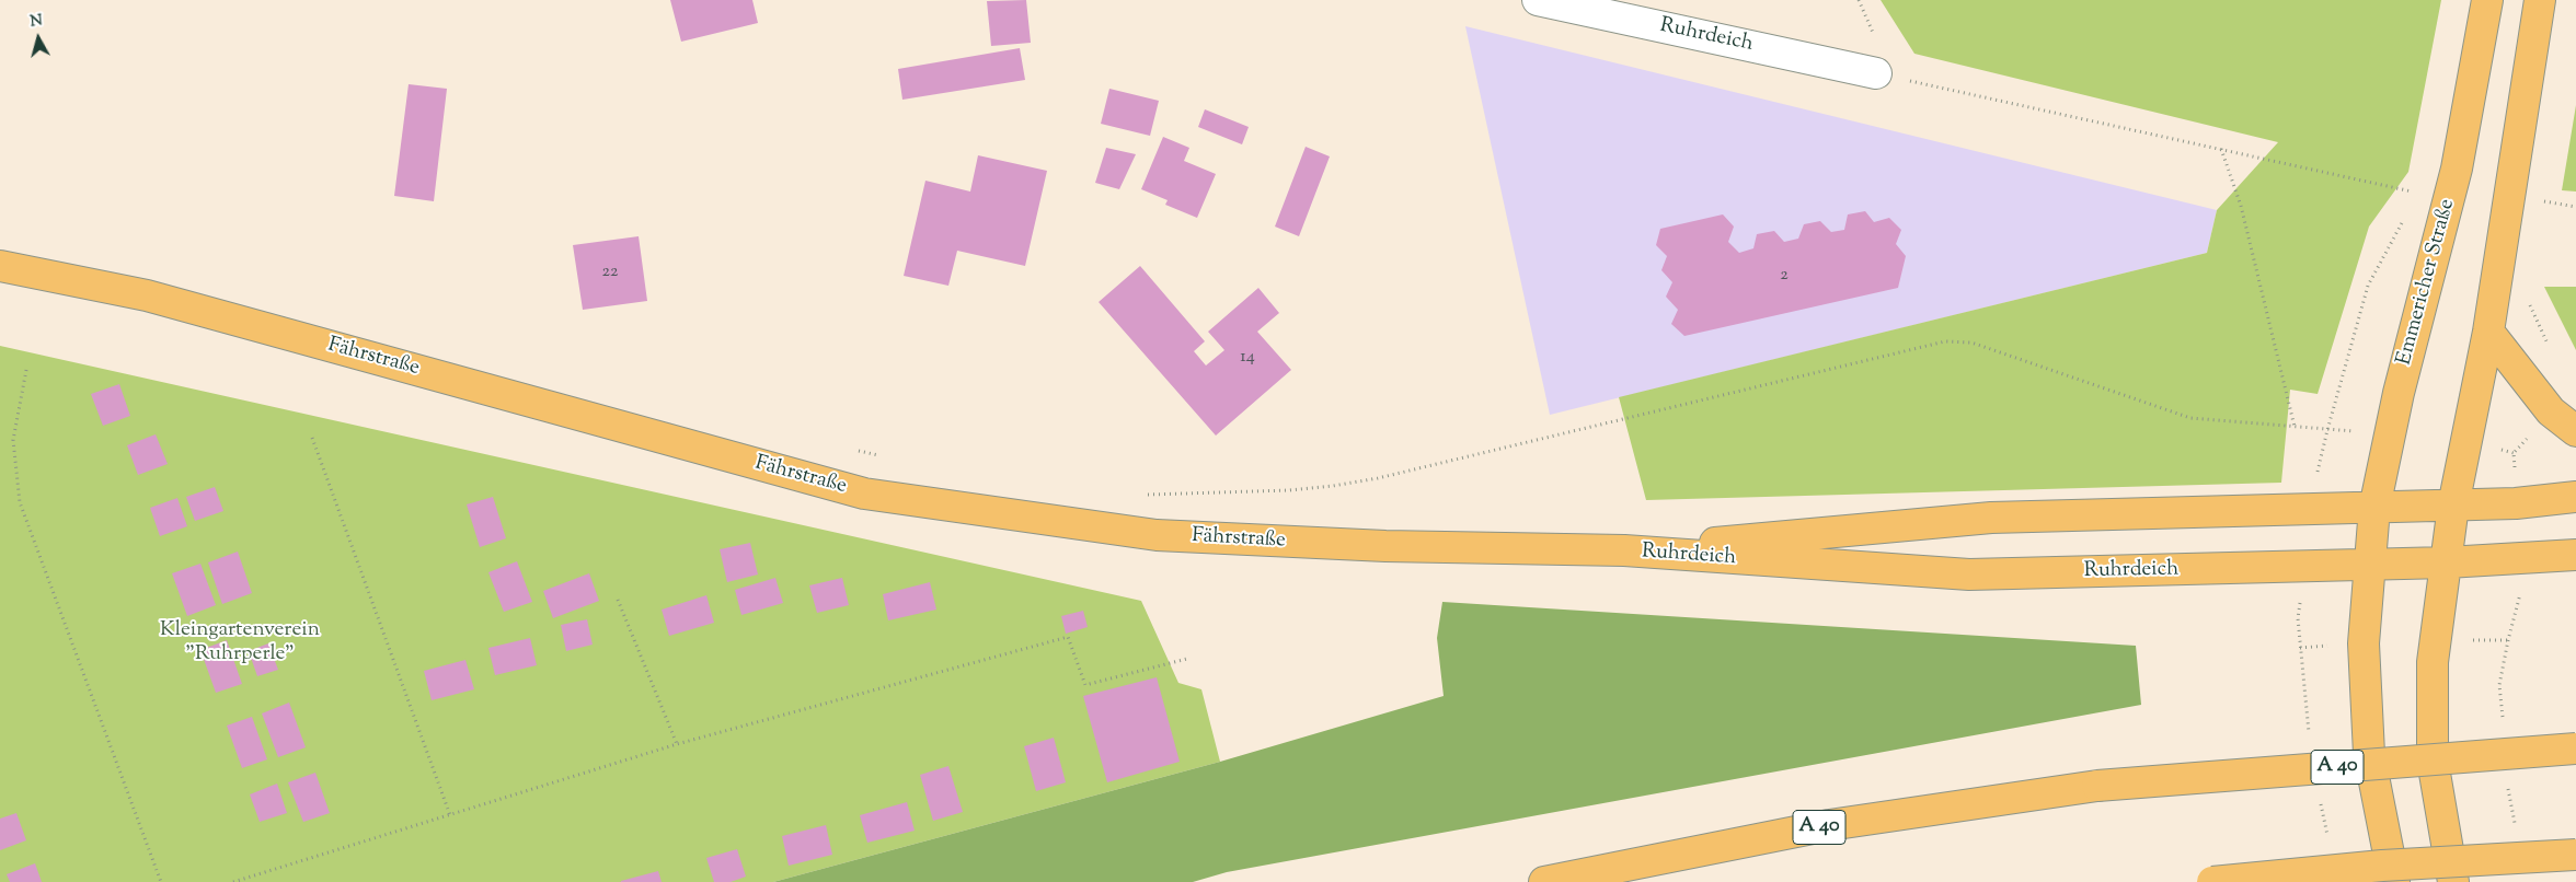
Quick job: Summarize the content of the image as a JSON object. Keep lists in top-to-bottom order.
{
  "streets": {
    "main road": [
      "Ruhrdeich",
      "Emmericher Straße",
      "Fährstraße",
      "A 40"
    ]
  },
  "crossings": [
    ["Ruhrdeich", "Emmericher Straße"],
    ["Ruhrdeich", "Fährstraße"]
  ],
  "parks": ["Kleingartenverein \"Ruhrperle\""],
  "house_numbers": ["22", "2", "14"],
  "north": "top"
}
